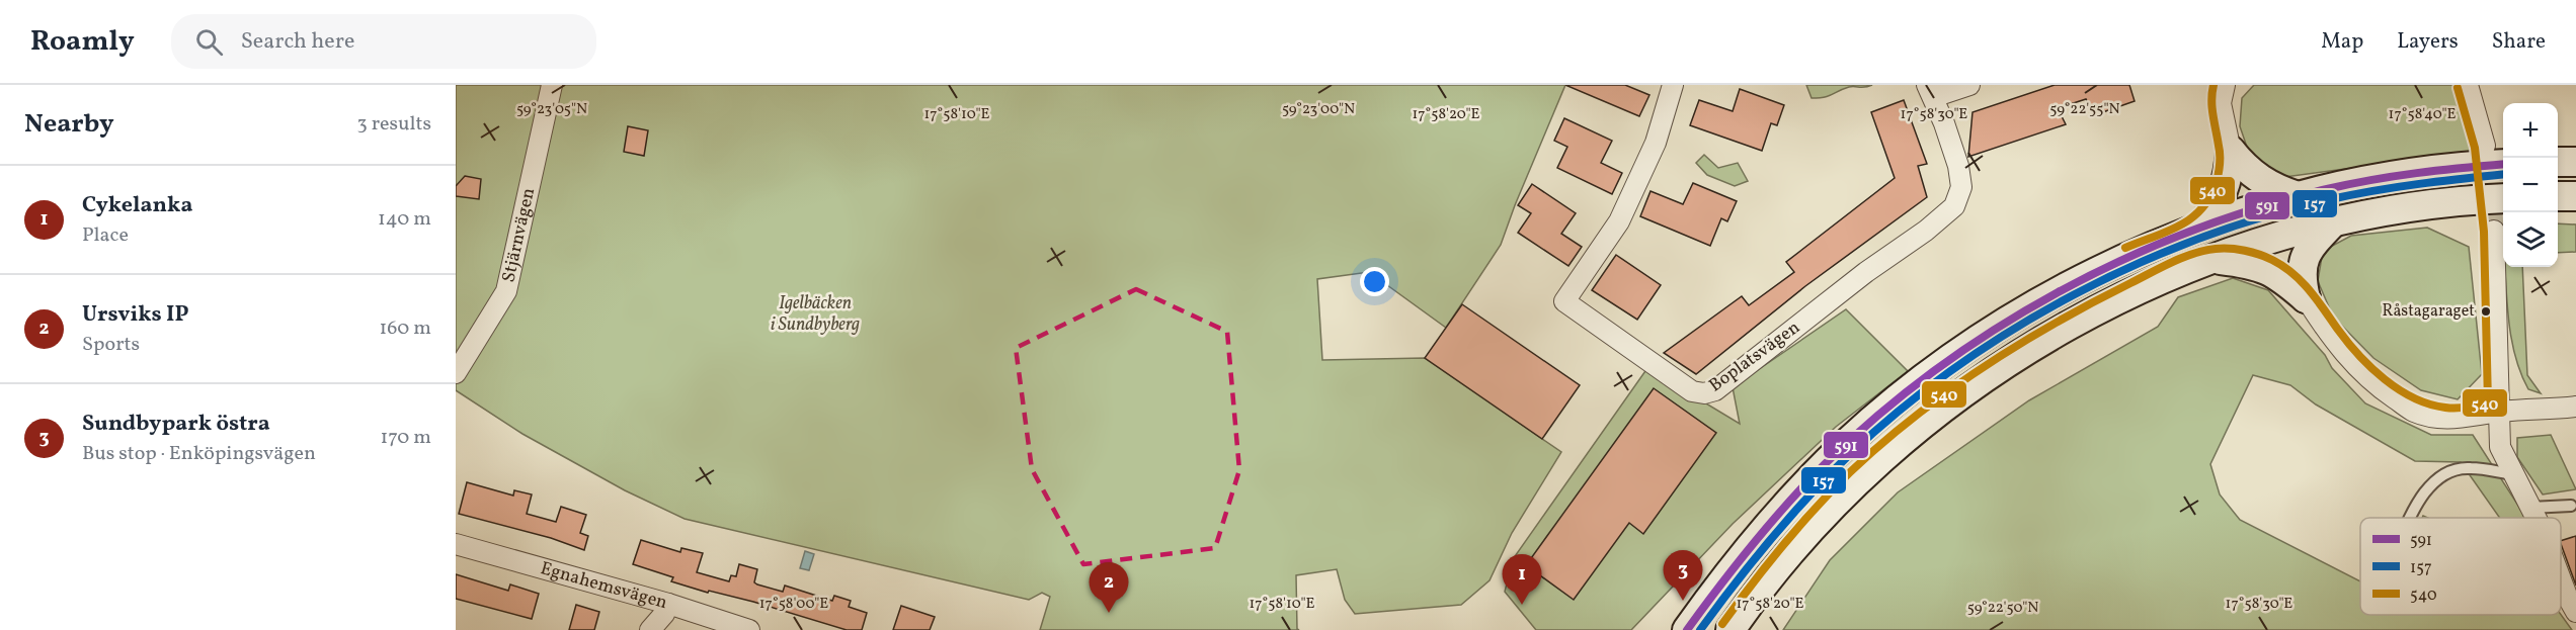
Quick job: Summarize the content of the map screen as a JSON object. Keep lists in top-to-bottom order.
{
  "streets": {
    "street": ["Stjärnvägen", "Boplatsvägen", "Egnahemsvägen"]
  },
  "parks": ["Igelbäcken i Sundbyberg"],
  "places": ["Råstagaraget"],
  "lines": ["transit line 540", "transit line 591", "transit line 157"],
  "legend": ["591", "157", "540"],
  "page": {
    "header": "Roamly",
    "search": "Search here",
    "nav": ["Map", "Layers", "Share"],
    "heading": ["Nearby", "3 results"],
    "map_buttons": ["+", "−"],
    "list": [
      {
        "mark": "1",
        "name": "Cykelanka",
        "note": "Place",
        "value": "140 m"
      },
      {
        "mark": "2",
        "name": "Ursviks IP",
        "note": "Sports",
        "value": "160 m"
      },
      {
        "mark": "3",
        "name": "Sundbypark östra",
        "note": "Bus stop · Enköpingsvägen",
        "value": "170 m"
      }
    ],
    "pins": ["3", "1", "2"]
  },
  "coordinates": [
    "59°23'05\"N",
    "59°23'00\"N",
    "59°22'55\"N",
    "17°58'10\"E",
    "17°58'20\"E",
    "17°58'30\"E",
    "17°58'40\"E",
    "17°58'00\"E",
    "59°22'50\"N"
  ]
}
